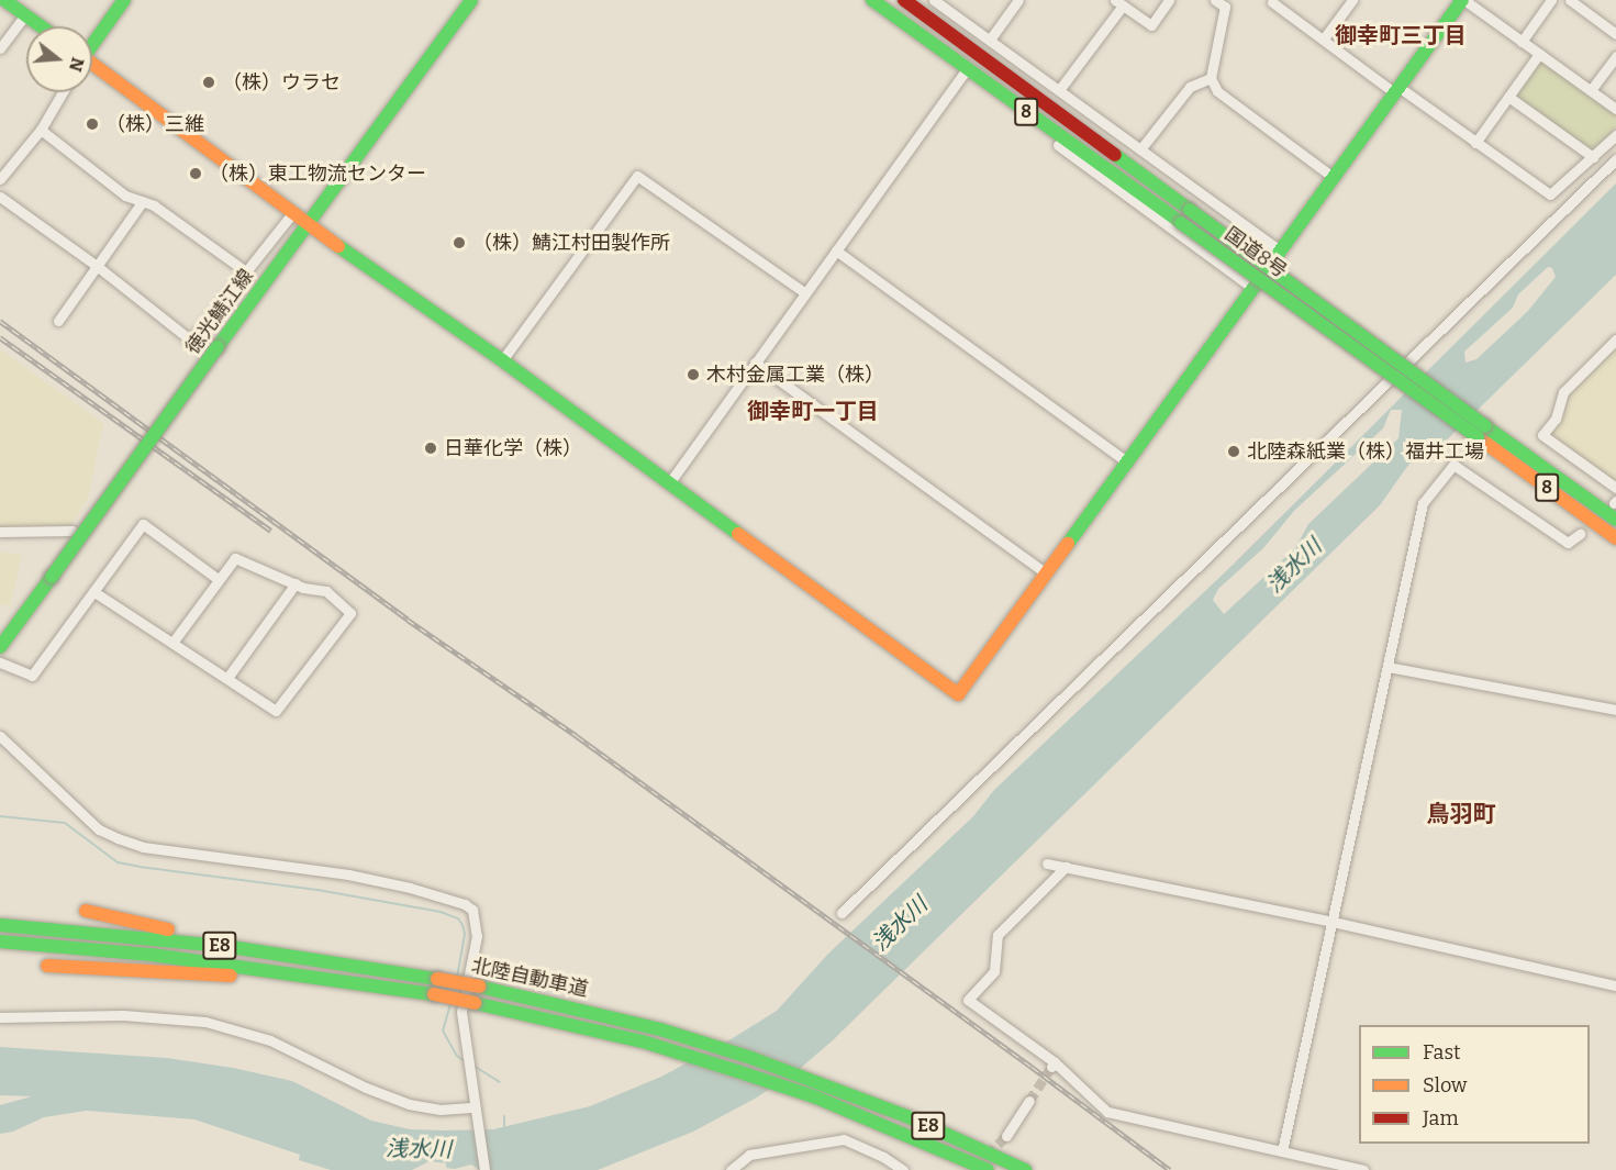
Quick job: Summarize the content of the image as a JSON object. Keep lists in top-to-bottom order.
{
  "streets": {
    "main road": [
      "8",
      "国道8号",
      "徳光鯖江線",
      "E8",
      "北陸自動車道"
    ]
  },
  "districts": ["御幸町三丁目", "御幸町一丁目", "鳥羽町"],
  "water": ["浅水川"],
  "places": [
    "（株）ウラセ",
    "（株）三維",
    "（株）東工物流センター",
    "（株）鯖江村田製作所",
    "木村金属工業（株）",
    "日華化学（株）",
    "北陸森紙業（株）福井工場"
  ],
  "legend": ["Fast", "Slow", "Jam"],
  "north": "right"
}
